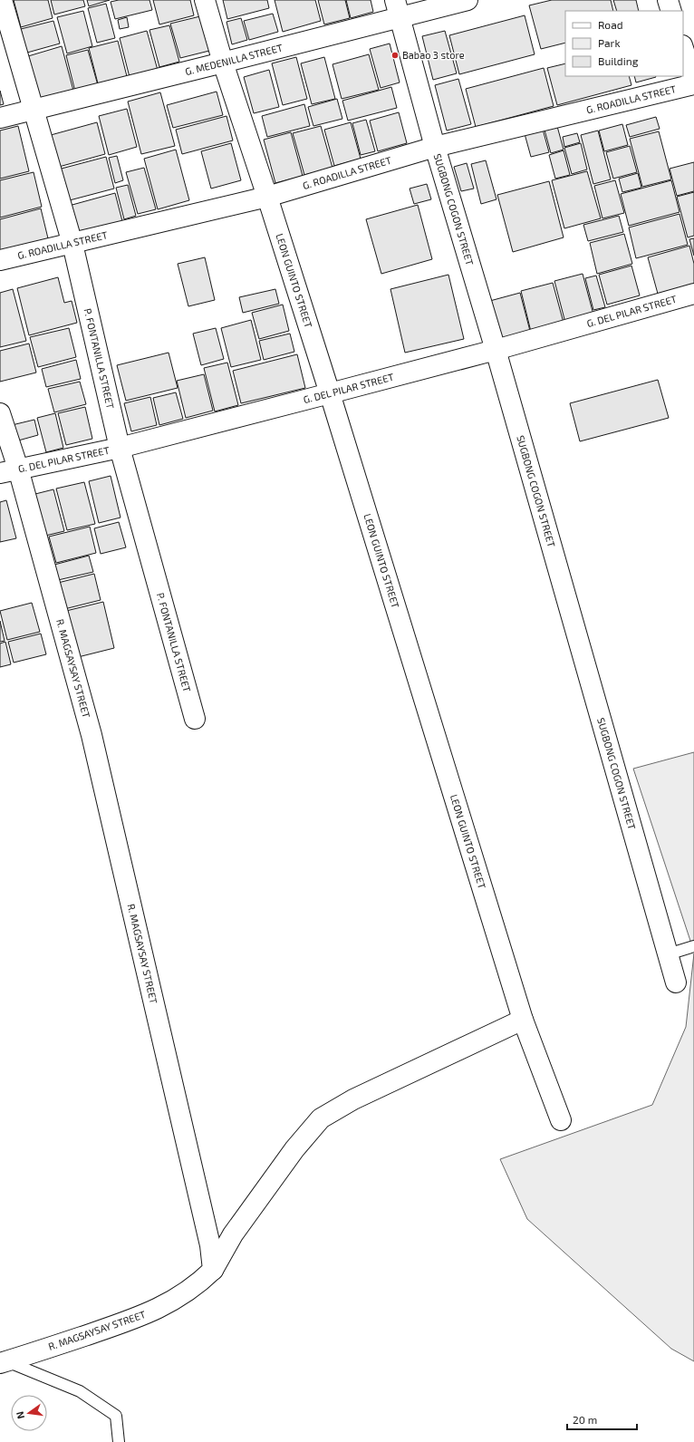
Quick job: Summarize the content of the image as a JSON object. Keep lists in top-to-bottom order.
{
  "streets": {
    "street": [
      "G. MEDENILLA STREET",
      "G. ROADILLA STREET",
      "SUGBONG COGON STREET",
      "LEON GUINTO STREET",
      "G. DEL PILAR STREET",
      "P. FONTANILLA STREET",
      "R. MAGSAYSAY STREET"
    ]
  },
  "crossings": [
    ["G. MEDENILLA STREET", "SUGBONG COGON STREET"],
    ["G. MEDENILLA STREET", "LEON GUINTO STREET"],
    ["G. MEDENILLA STREET", "P. FONTANILLA STREET"],
    ["G. ROADILLA STREET", "SUGBONG COGON STREET"],
    ["G. ROADILLA STREET", "LEON GUINTO STREET"],
    ["G. ROADILLA STREET", "P. FONTANILLA STREET"],
    ["SUGBONG COGON STREET", "G. DEL PILAR STREET"],
    ["LEON GUINTO STREET", "G. DEL PILAR STREET"],
    ["G. DEL PILAR STREET", "P. FONTANILLA STREET"],
    ["G. DEL PILAR STREET", "R. MAGSAYSAY STREET"]
  ],
  "places": ["Babao 3 store"],
  "legend": ["Road", "Park", "Building"],
  "scale_bar": "20 m",
  "north": "left"
}
